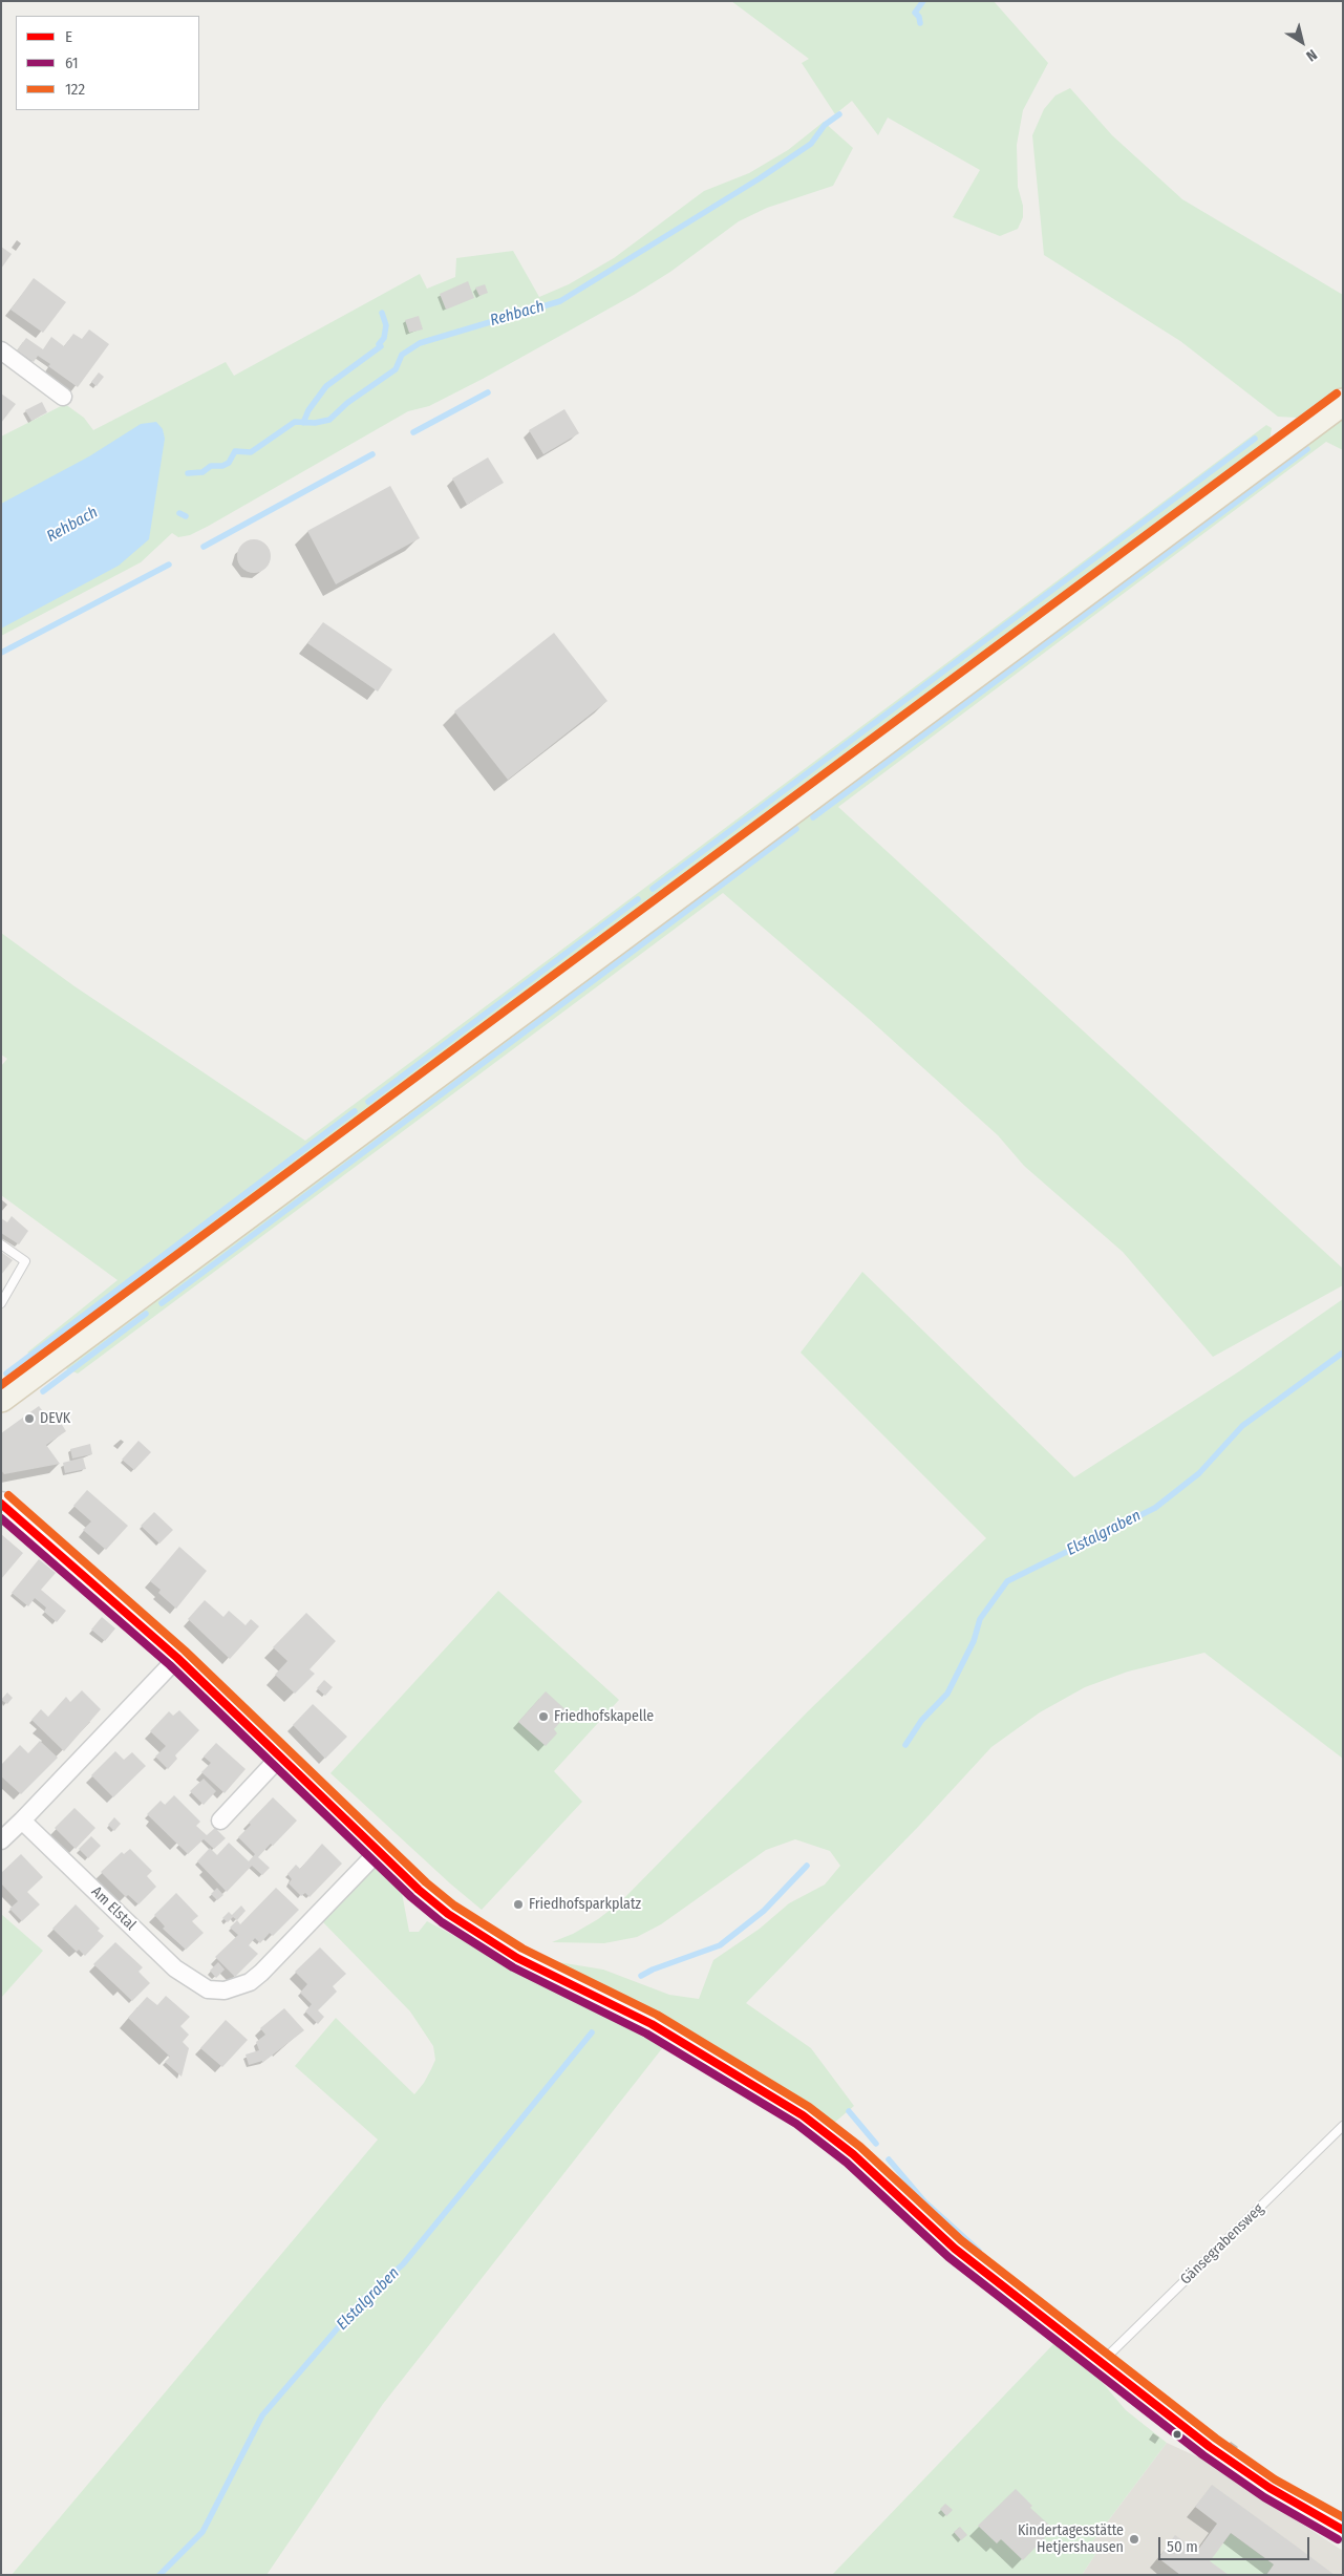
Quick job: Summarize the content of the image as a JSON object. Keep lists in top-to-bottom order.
{
  "streets": {
    "street": ["Am Elstal"],
    "lane": ["Gänsegrabensweg"]
  },
  "water": ["Rehbach", "Elstalgraben"],
  "places": [
    "DEVK",
    "Friedhofskapelle",
    "Friedhofsparkplatz",
    "Kindertagesstätte Hetjershausen"
  ],
  "lines": ["transit line 122", "transit line E", "transit line 61"],
  "legend": ["E", "61", "122"],
  "scale_bar": "50 m",
  "north": "bottom right"
}
